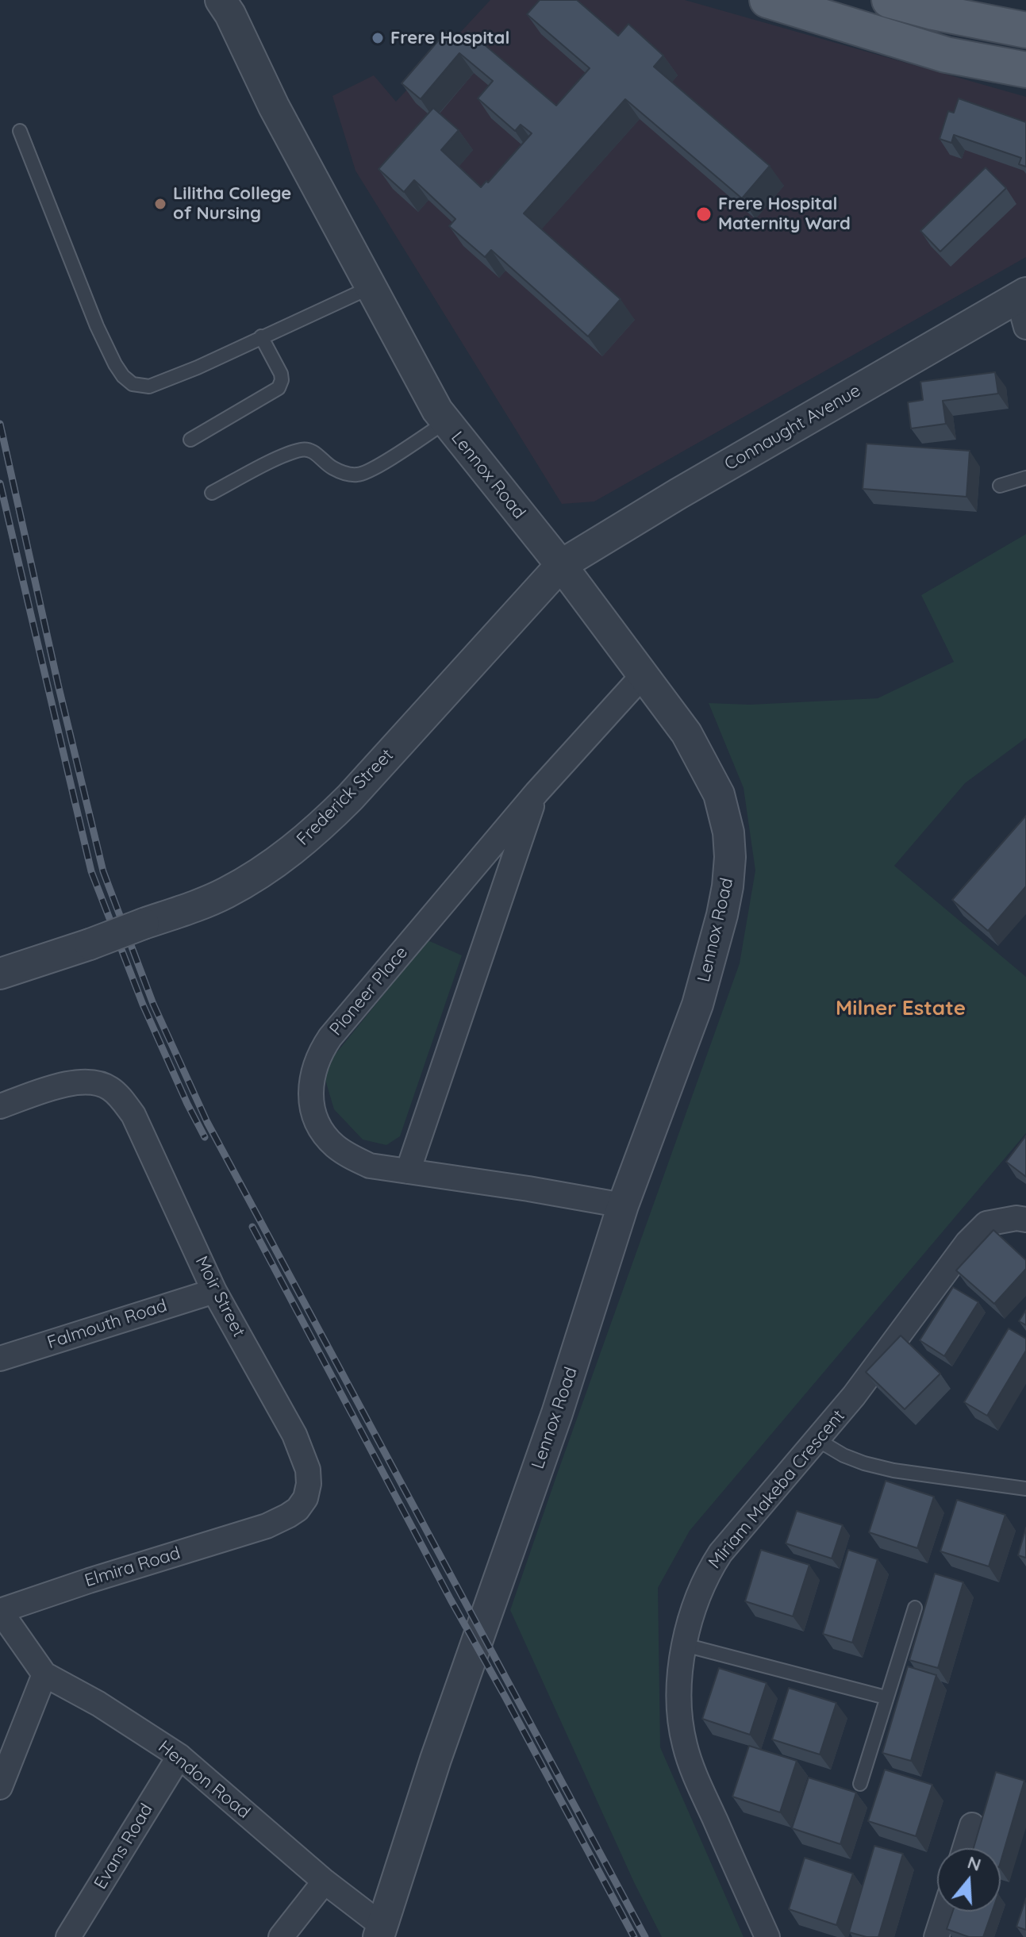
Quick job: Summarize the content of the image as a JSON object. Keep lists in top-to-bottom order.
{
  "streets": {
    "street": [
      "Connaught Avenue",
      "Lennox Road",
      "Frederick Street",
      "Pioneer Place",
      "Moir Street",
      "Falmouth Road",
      "Miriam Makeba Crescent",
      "Elmira Road",
      "Hendon Road",
      "Evans Road"
    ]
  },
  "crossings": [
    ["Connaught Avenue", "Lennox Road"],
    ["Connaught Avenue", "Frederick Street"],
    ["Lennox Road", "Frederick Street"],
    ["Lennox Road", "Pioneer Place"],
    ["Lennox Road", "Hendon Road"],
    ["Moir Street", "Falmouth Road"],
    ["Moir Street", "Elmira Road"],
    ["Elmira Road", "Hendon Road"],
    ["Hendon Road", "Evans Road"]
  ],
  "districts": ["Milner Estate"],
  "places": ["Frere Hospital", "Lilitha College of Nursing", "Frere Hospital Maternity Ward"],
  "north": "top"
}
